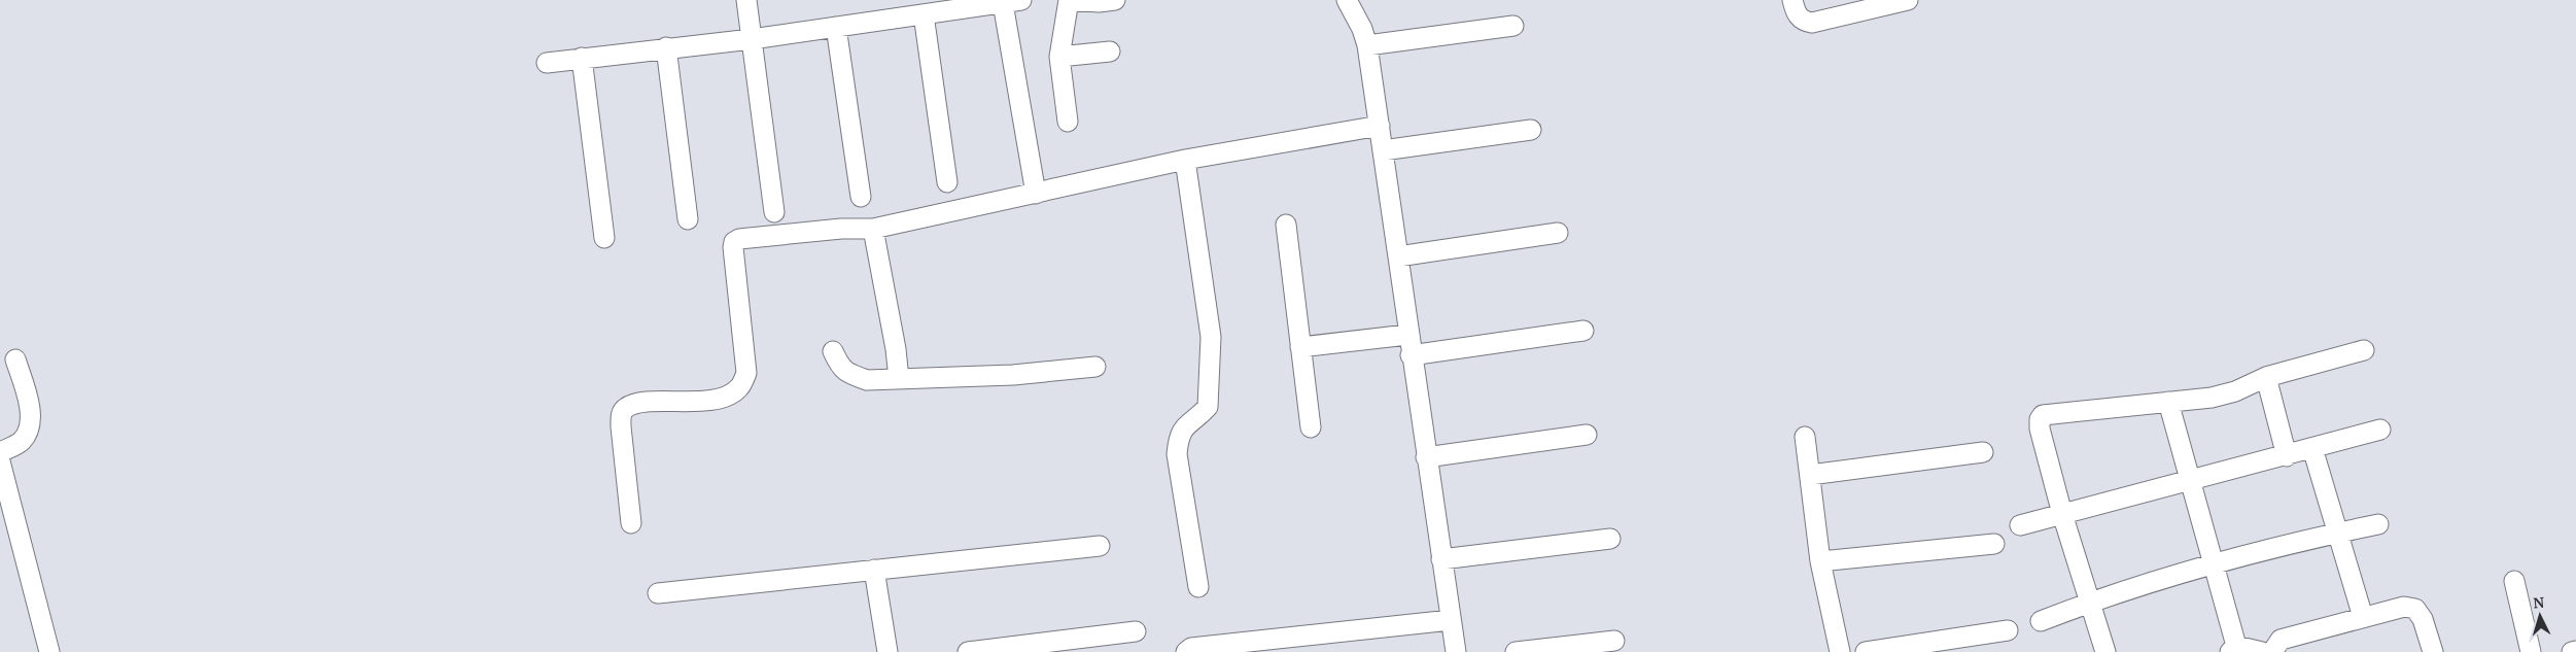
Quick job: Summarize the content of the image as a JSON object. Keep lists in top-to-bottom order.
{
  "north": "top"
}
